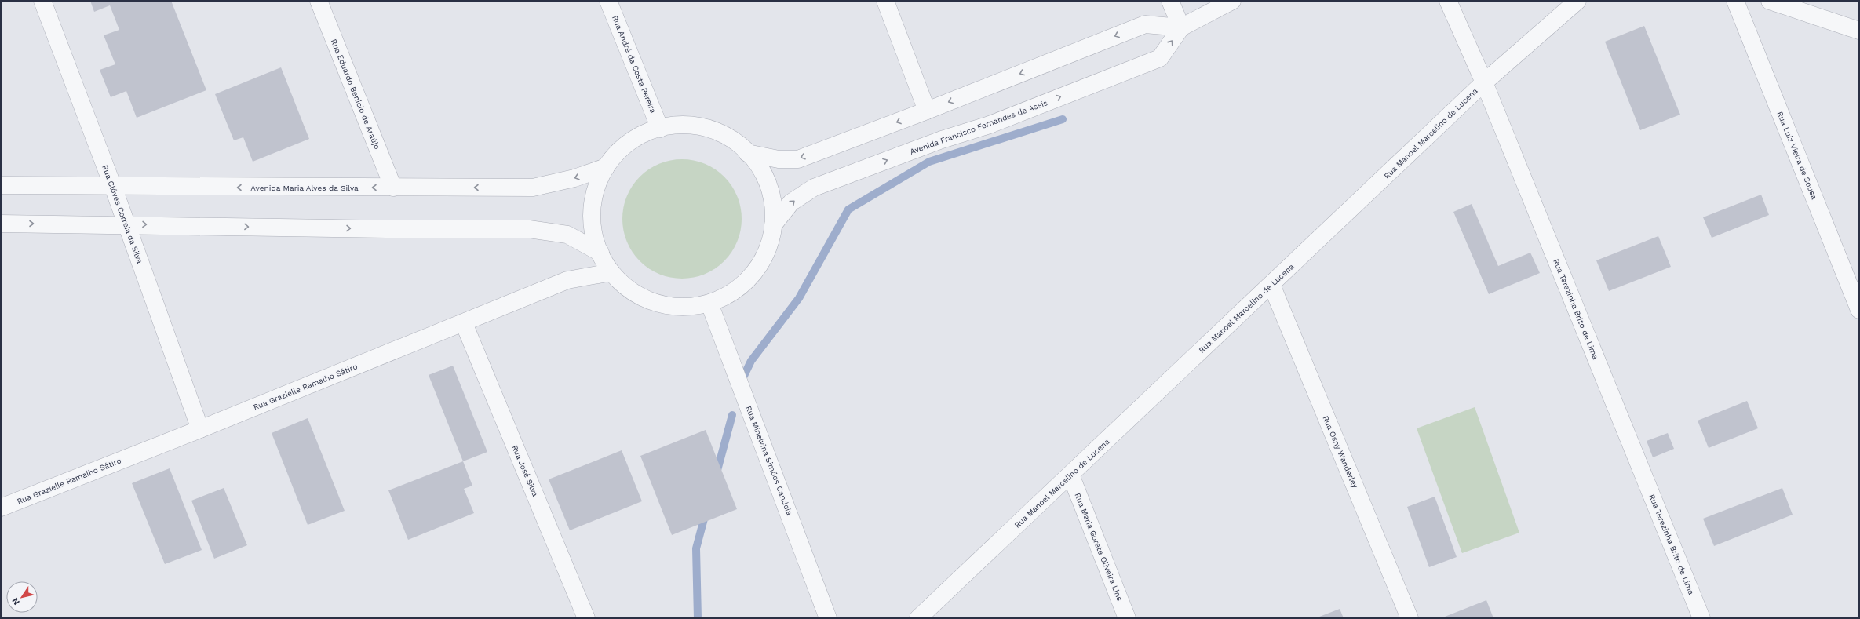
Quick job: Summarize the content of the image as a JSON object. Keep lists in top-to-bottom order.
{
  "streets": {
    "street": [
      "Rua André da Costa Pereira",
      "Rua Eduardo Benício de Araújo",
      "Avenida Francisco Fernandes de Assis",
      "Rua Manoel Marcelino de Lucena",
      "Rua Luiz Vieira de Sousa",
      "Avenida Maria Alves da Silva",
      "Rua Clóves Correia da Silva",
      "Rua Terezinha Brito de Lima",
      "Rua Grazielle Ramalho Sátiro",
      "Rua Osny Wanderley",
      "Rua Minelvina Simões Candeia",
      "Rua José Silva",
      "Rua Maria Gorete Oliveira Lins"
    ]
  },
  "crossings": [
    ["Rua Eduardo Benício de Araújo", "Avenida Maria Alves da Silva"],
    ["Rua Manoel Marcelino de Lucena", "Rua Terezinha Brito de Lima"],
    ["Rua Manoel Marcelino de Lucena", "Rua Osny Wanderley"],
    ["Rua Manoel Marcelino de Lucena", "Rua Maria Gorete Oliveira Lins"],
    ["Avenida Maria Alves da Silva", "Rua Clóves Correia da Silva"],
    ["Rua Clóves Correia da Silva", "Rua Grazielle Ramalho Sátiro"],
    ["Rua Grazielle Ramalho Sátiro", "Rua José Silva"]
  ],
  "north": "bottom left"
}
